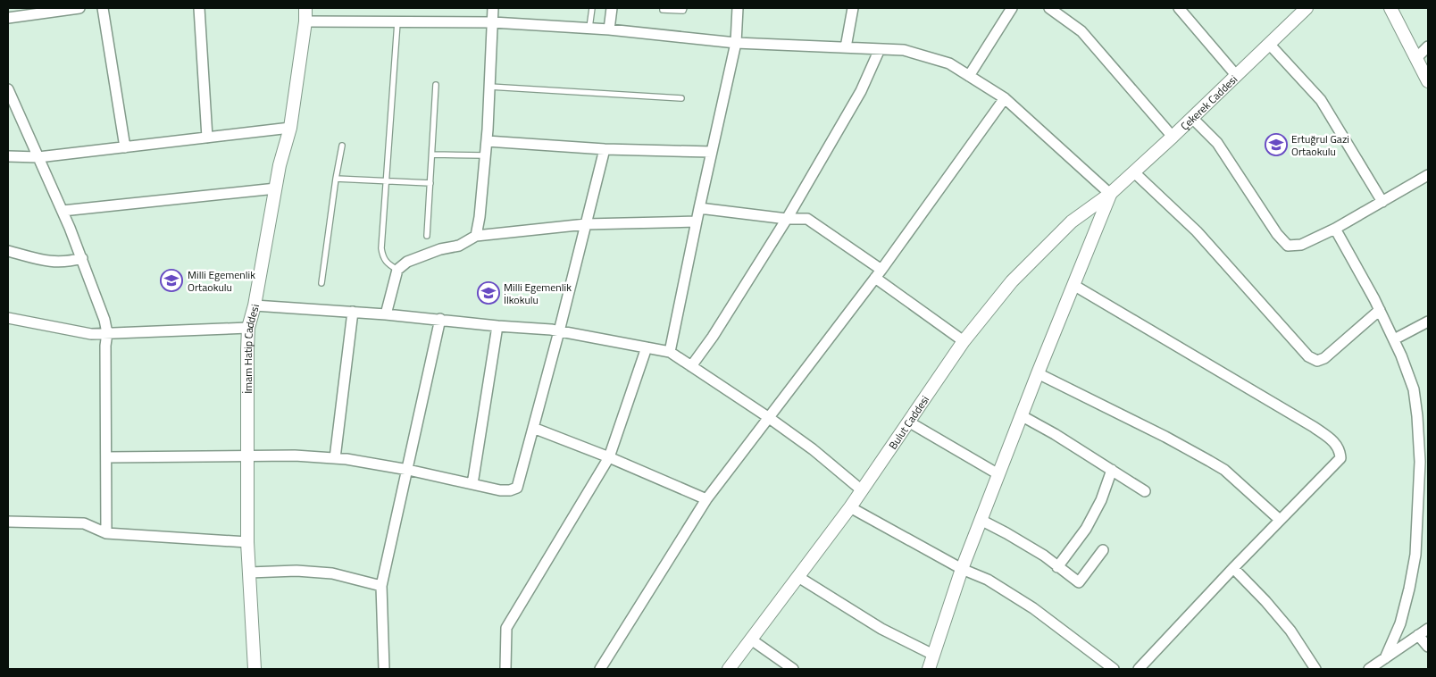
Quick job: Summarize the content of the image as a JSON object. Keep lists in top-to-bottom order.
{
  "streets": {
    "street": ["Çekerek Caddesi", "İmam Hatip Caddesi", "Bulut Caddesi"]
  },
  "crossings": [
    ["Çekerek Caddesi", "Bulut Caddesi"]
  ],
  "places": {
    "school or university": ["Ertuğrul Gazi Ortaokulu", "Milli Egemenlik Ortaokulu", "Milli Egemenlik İlkokulu"]
  }
}
